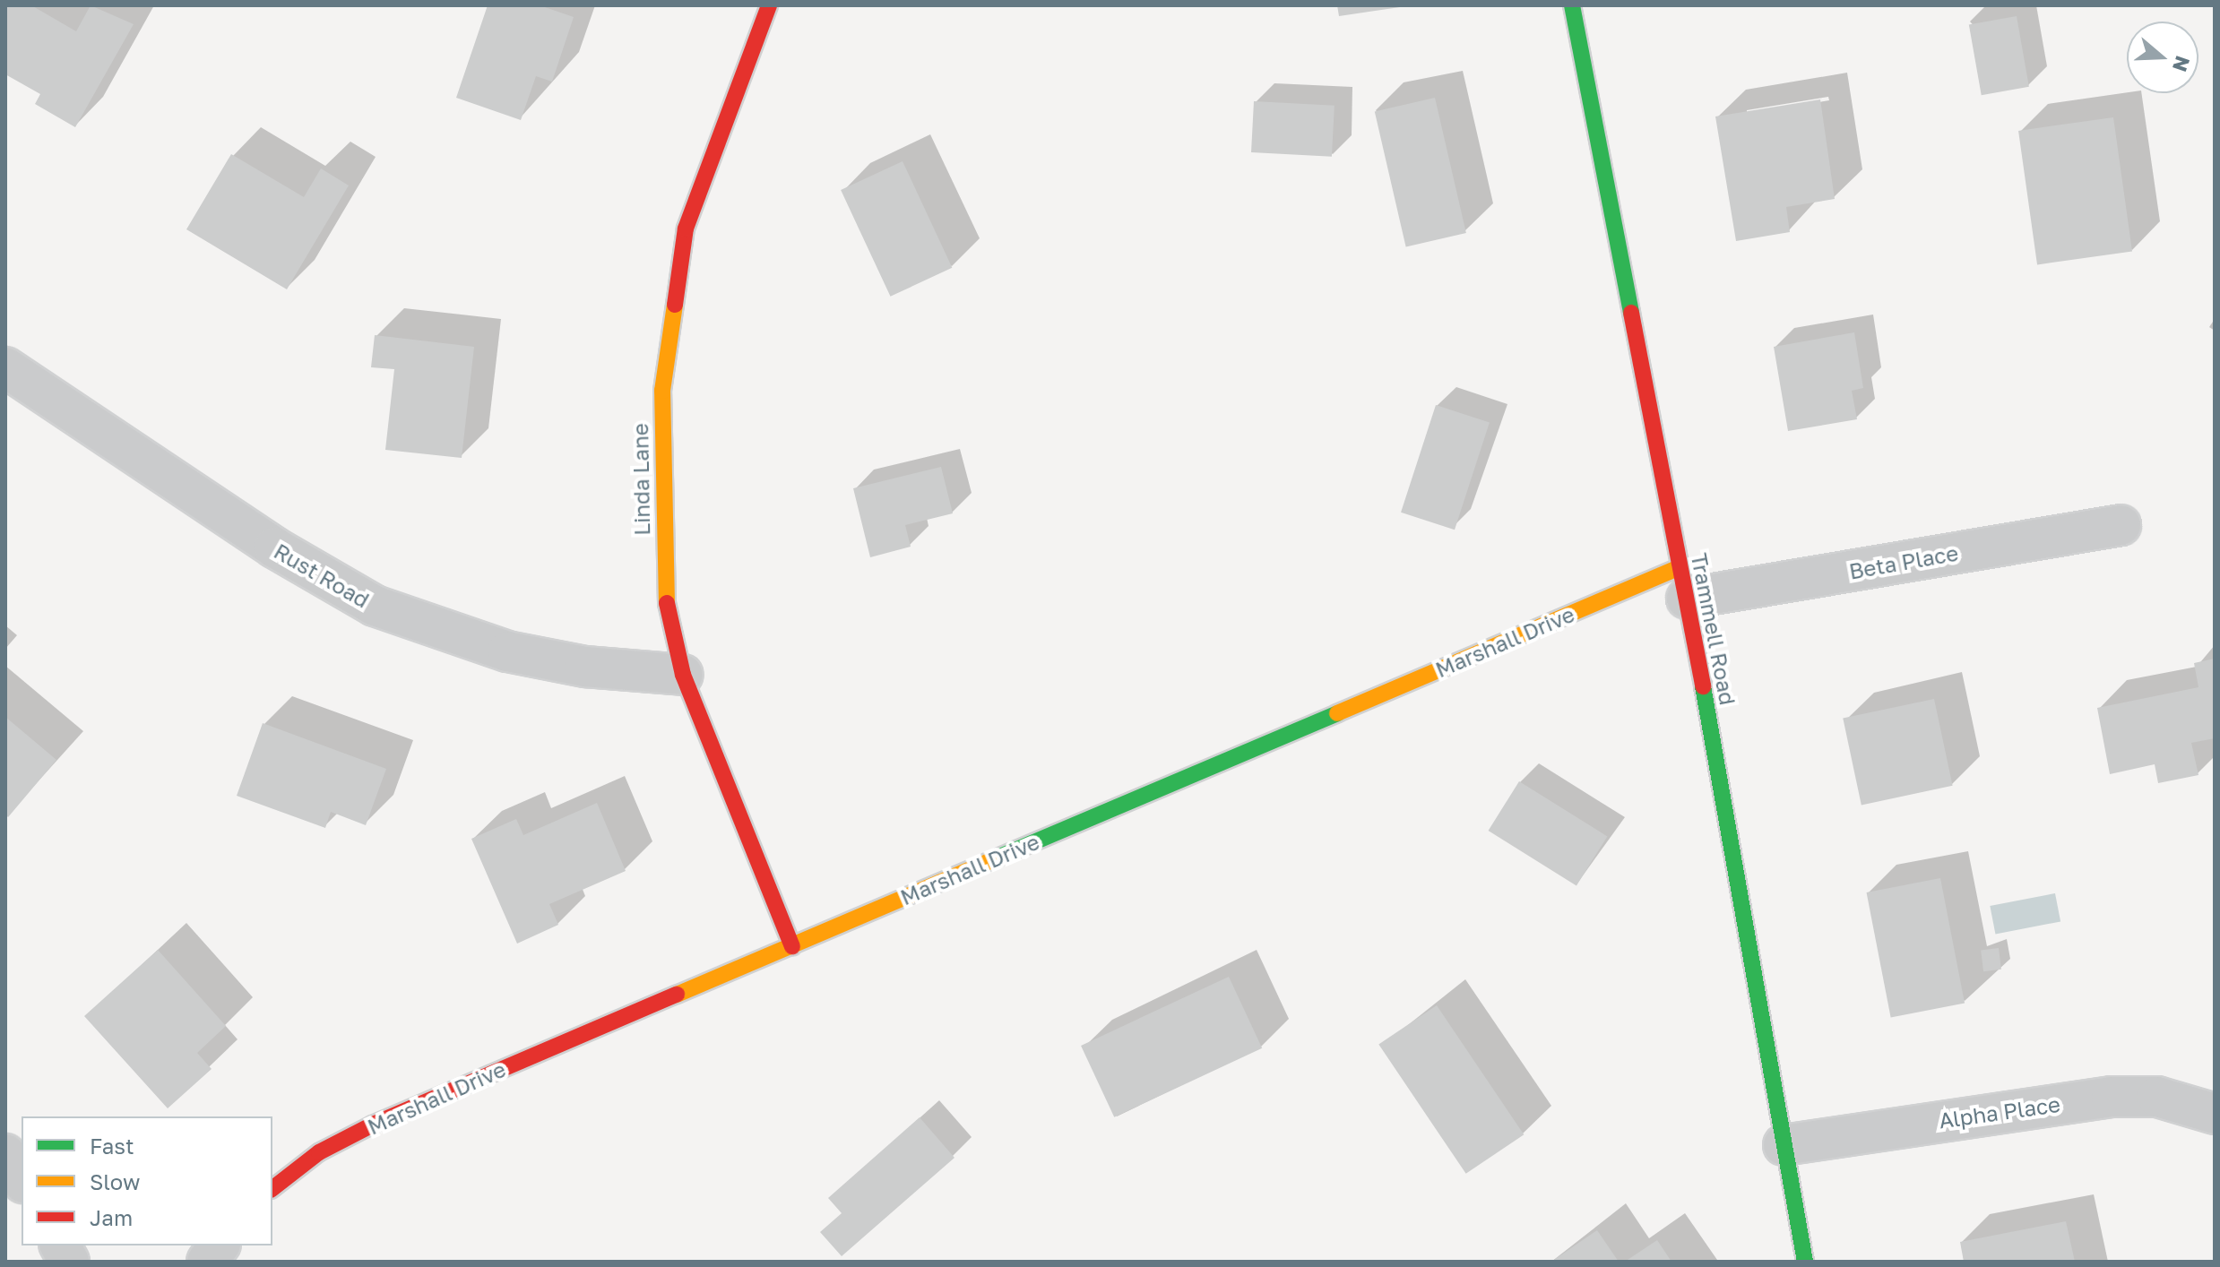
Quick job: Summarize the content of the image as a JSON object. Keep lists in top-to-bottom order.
{
  "streets": {
    "street": [
      "Linda Lane",
      "Beta Place",
      "Rust Road",
      "Trammell Road",
      "Marshall Drive",
      "Alpha Place"
    ]
  },
  "crossings": [
    ["Linda Lane", "Rust Road"],
    ["Linda Lane", "Marshall Drive"],
    ["Beta Place", "Trammell Road"],
    ["Beta Place", "Marshall Drive"],
    ["Trammell Road", "Marshall Drive"],
    ["Trammell Road", "Alpha Place"]
  ],
  "legend": ["Fast", "Slow", "Jam"],
  "north": "right"
}
